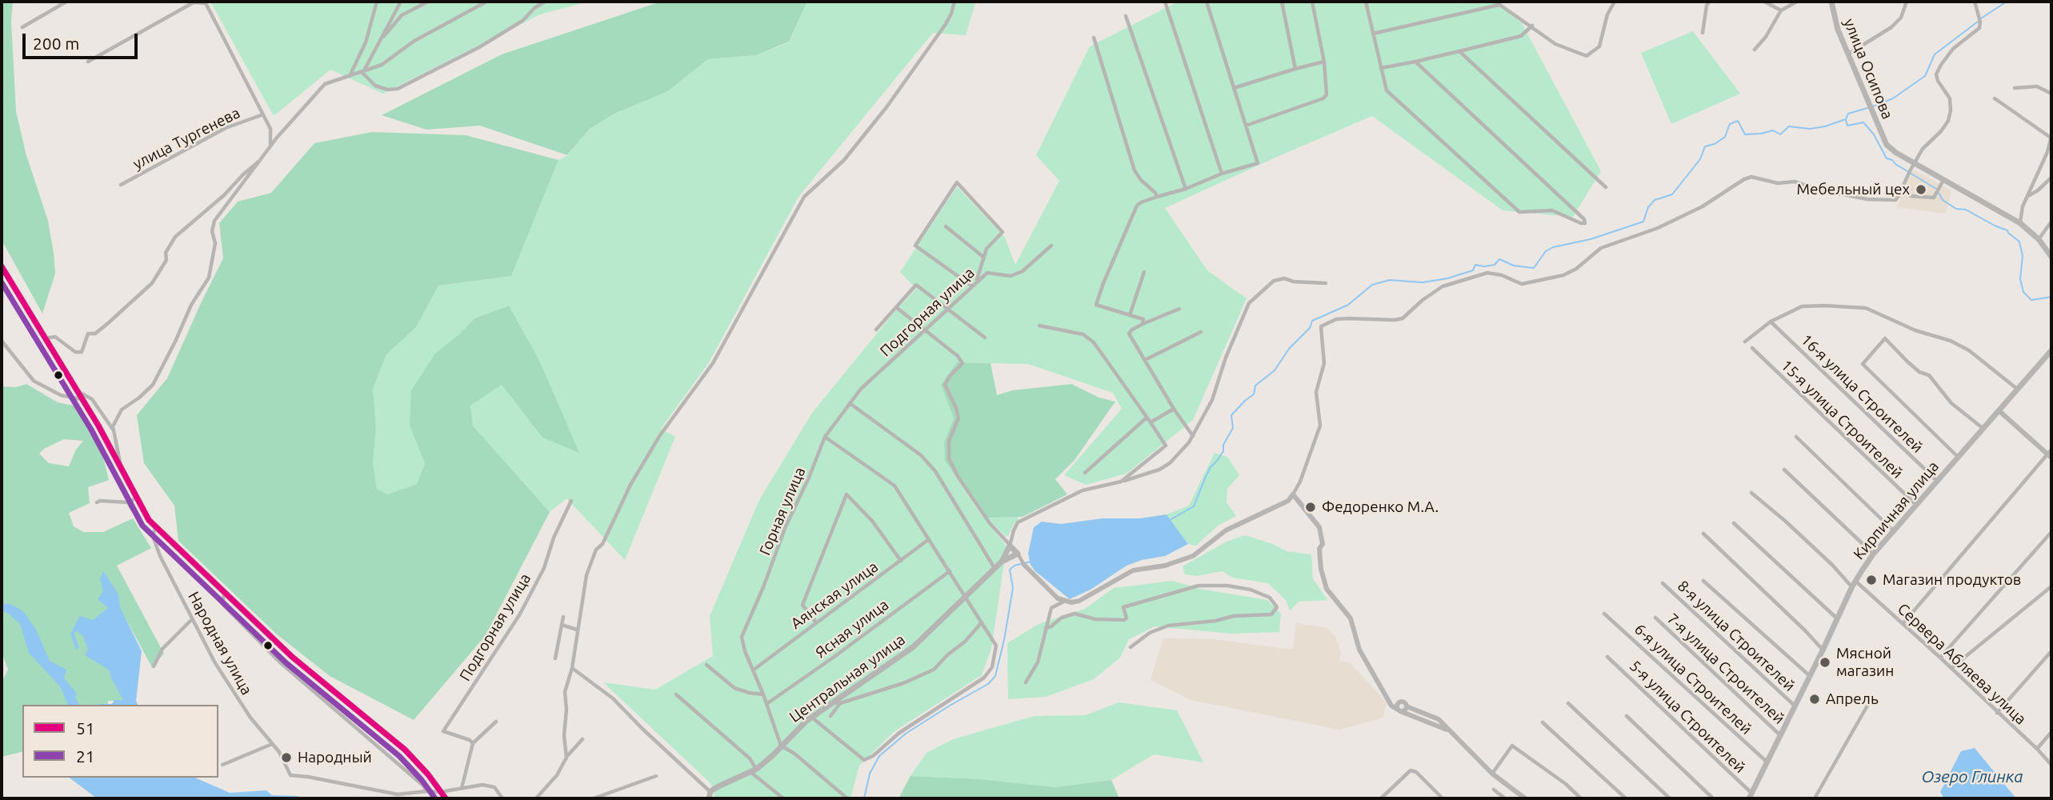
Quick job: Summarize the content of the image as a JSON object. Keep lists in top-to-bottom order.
{
  "streets": {
    "main road": ["улица Осипова", "Кирпичная улица", "Центральная улица"],
    "street": [
      "улица Тургенева",
      "Подгорная улица",
      "16-я улица Строителей",
      "15-я улица Строителей",
      "Горная улица",
      "Аянская улица",
      "Ясная улица",
      "8-я улица Строителей",
      "Народная улица",
      "Сервера Абляева улица",
      "7-я улица Строителей",
      "6-я улица Строителей",
      "5-я улица Строителей"
    ]
  },
  "crossings": [
    ["Подгорная улица", "Горная улица"],
    ["16-я улица Строителей", "Кирпичная улица"],
    ["15-я улица Строителей", "Кирпичная улица"],
    ["Кирпичная улица", "8-я улица Строителей"],
    ["Кирпичная улица", "Сервера Абляева улица"],
    ["Кирпичная улица", "7-я улица Строителей"],
    ["Кирпичная улица", "6-я улица Строителей"],
    ["Кирпичная улица", "5-я улица Строителей"],
    ["Горная улица", "Аянская улица"],
    ["Горная улица", "Ясная улица"],
    ["Горная улица", "Центральная улица"]
  ],
  "water": ["Озеро Глинка"],
  "places": [
    "Мебельный цех",
    "Федоренко М.А.",
    "Магазин продуктов",
    "Мясной магазин",
    "Апрель",
    "Народный"
  ],
  "lines": ["transit line 51", "transit line 21"],
  "legend": ["51", "21"],
  "scale_bar": "200 m"
}
